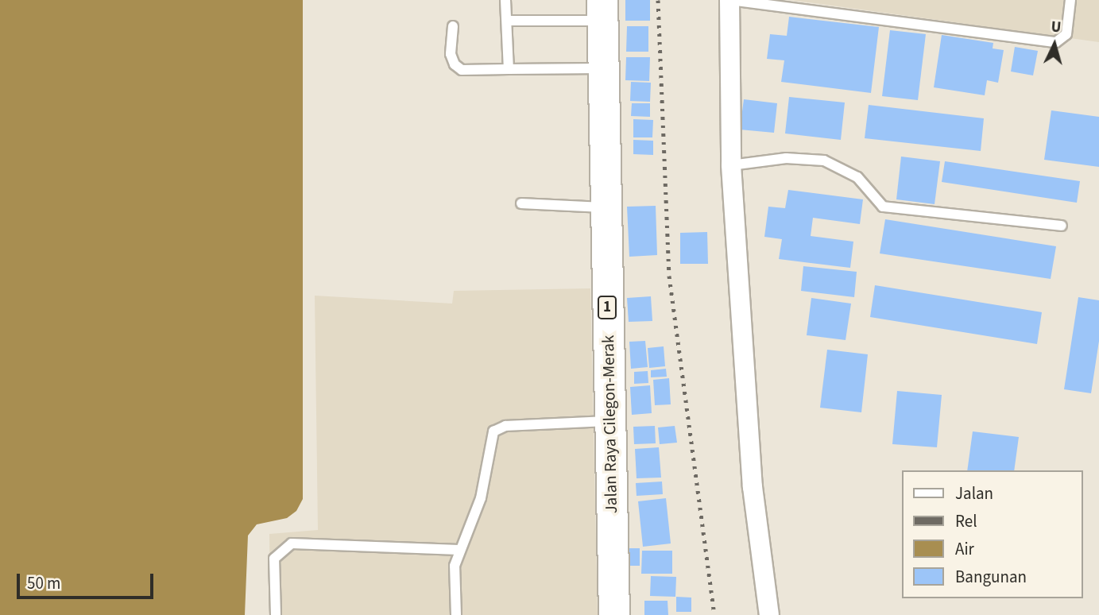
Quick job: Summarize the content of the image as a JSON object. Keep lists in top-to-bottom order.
{
  "streets": {
    "highway": ["1", "Jalan Raya Cilegon-Merak"]
  },
  "legend": [
    "Jalan",
    "Rel",
    "Air",
    "Bangunan"
  ],
  "scale_bar": "50 m",
  "north": "top"
}
